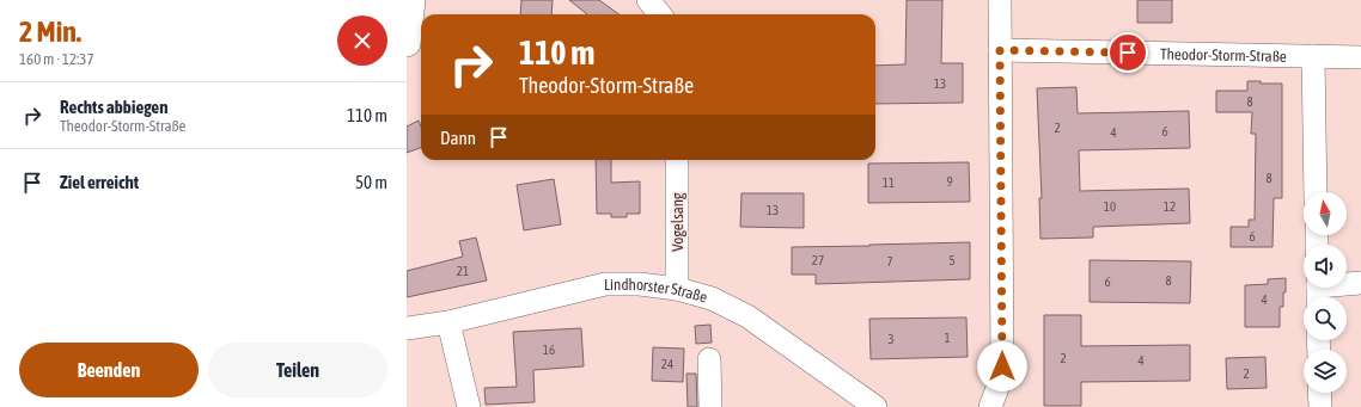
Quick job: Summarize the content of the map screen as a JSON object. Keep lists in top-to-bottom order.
{
  "streets": {
    "street": ["Theodor-Storm-Straße", "Vogelsang", "Lindhorster Straße"]
  },
  "crossings": [
    ["Vogelsang", "Lindhorster Straße"]
  ],
  "house_numbers": [
    "13",
    "8",
    "2",
    "6",
    "4",
    "8",
    "9",
    "11",
    "10",
    "12",
    "13",
    "6",
    "27",
    "5",
    "7",
    "21",
    "8",
    "6",
    "4",
    "1",
    "3",
    "16",
    "2",
    "4",
    "24",
    "2"
  ],
  "north": "top",
  "page": {
    "heading": ["2 Min.", "160 m · 12:37"],
    "turn": ["110 m", "Theodor-Storm-Straße"],
    "list": [
      {
        "name": "Rechts abbiegen",
        "note": "Theodor-Storm-Straße",
        "value": "110 m"
      },
      {
        "name": "Ziel erreicht",
        "value": "50 m"
      }
    ],
    "then": "Dann",
    "buttons": ["Beenden", "Teilen"]
  }
}
